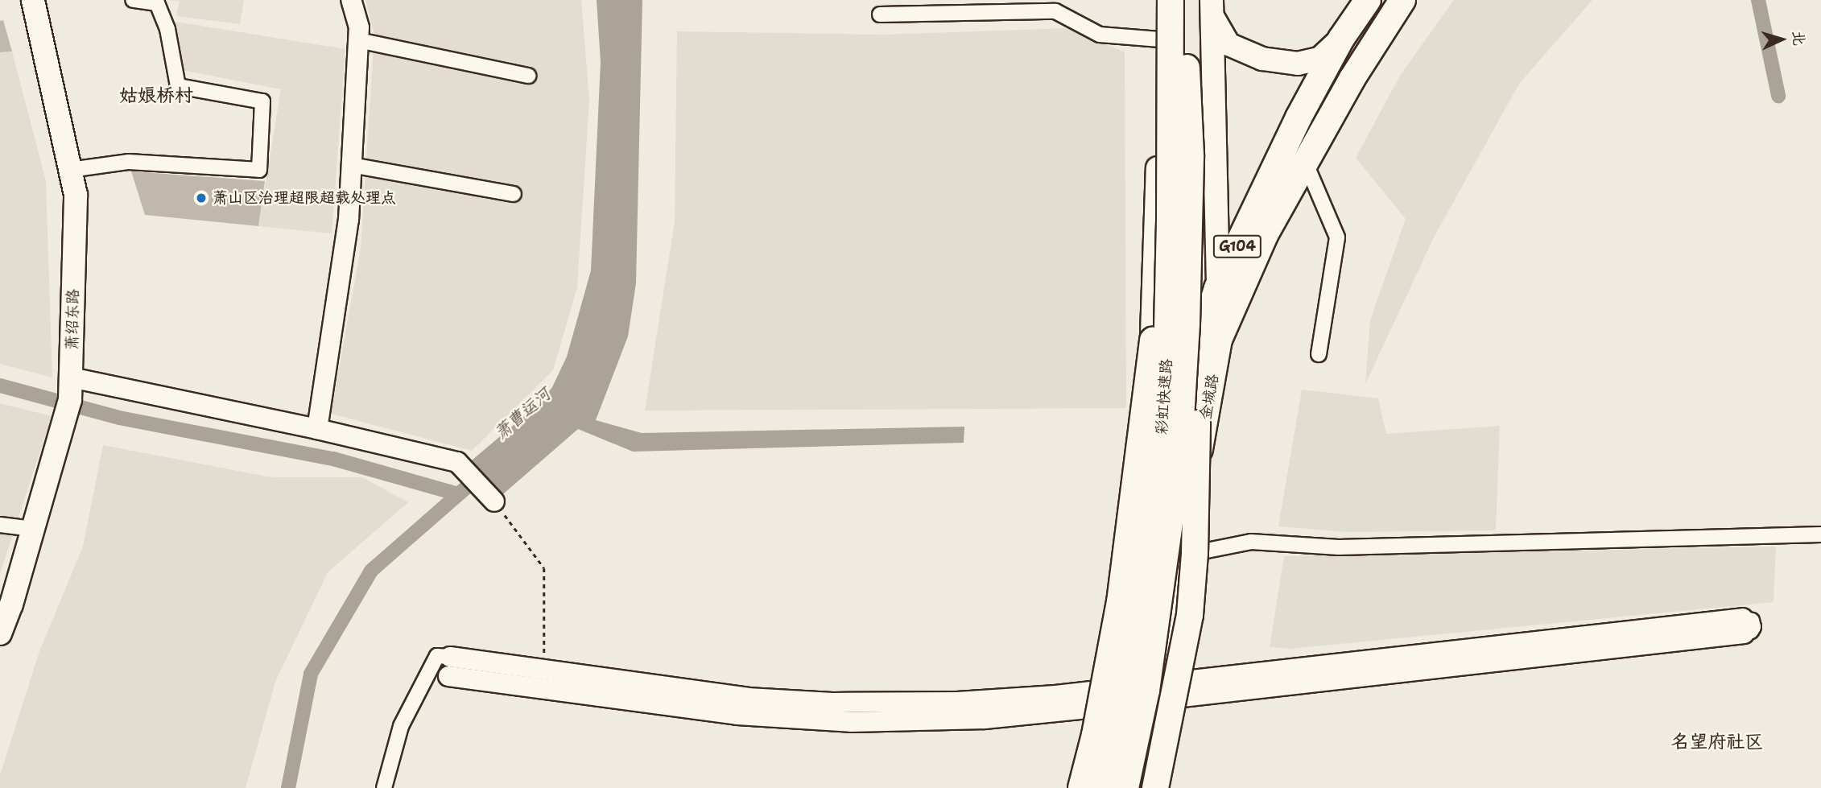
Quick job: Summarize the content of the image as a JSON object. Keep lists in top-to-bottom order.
{
  "streets": {
    "highway": ["G104", "彩虹快速路", "金城路"],
    "main road": ["萧绍东路"]
  },
  "crossings": [
    ["G104", "金城路"]
  ],
  "districts": ["姑娘桥村", "名望府社区"],
  "water": ["萧曹运河"],
  "places": ["萧山区治理超限超载处理点"],
  "north": "right"
}
